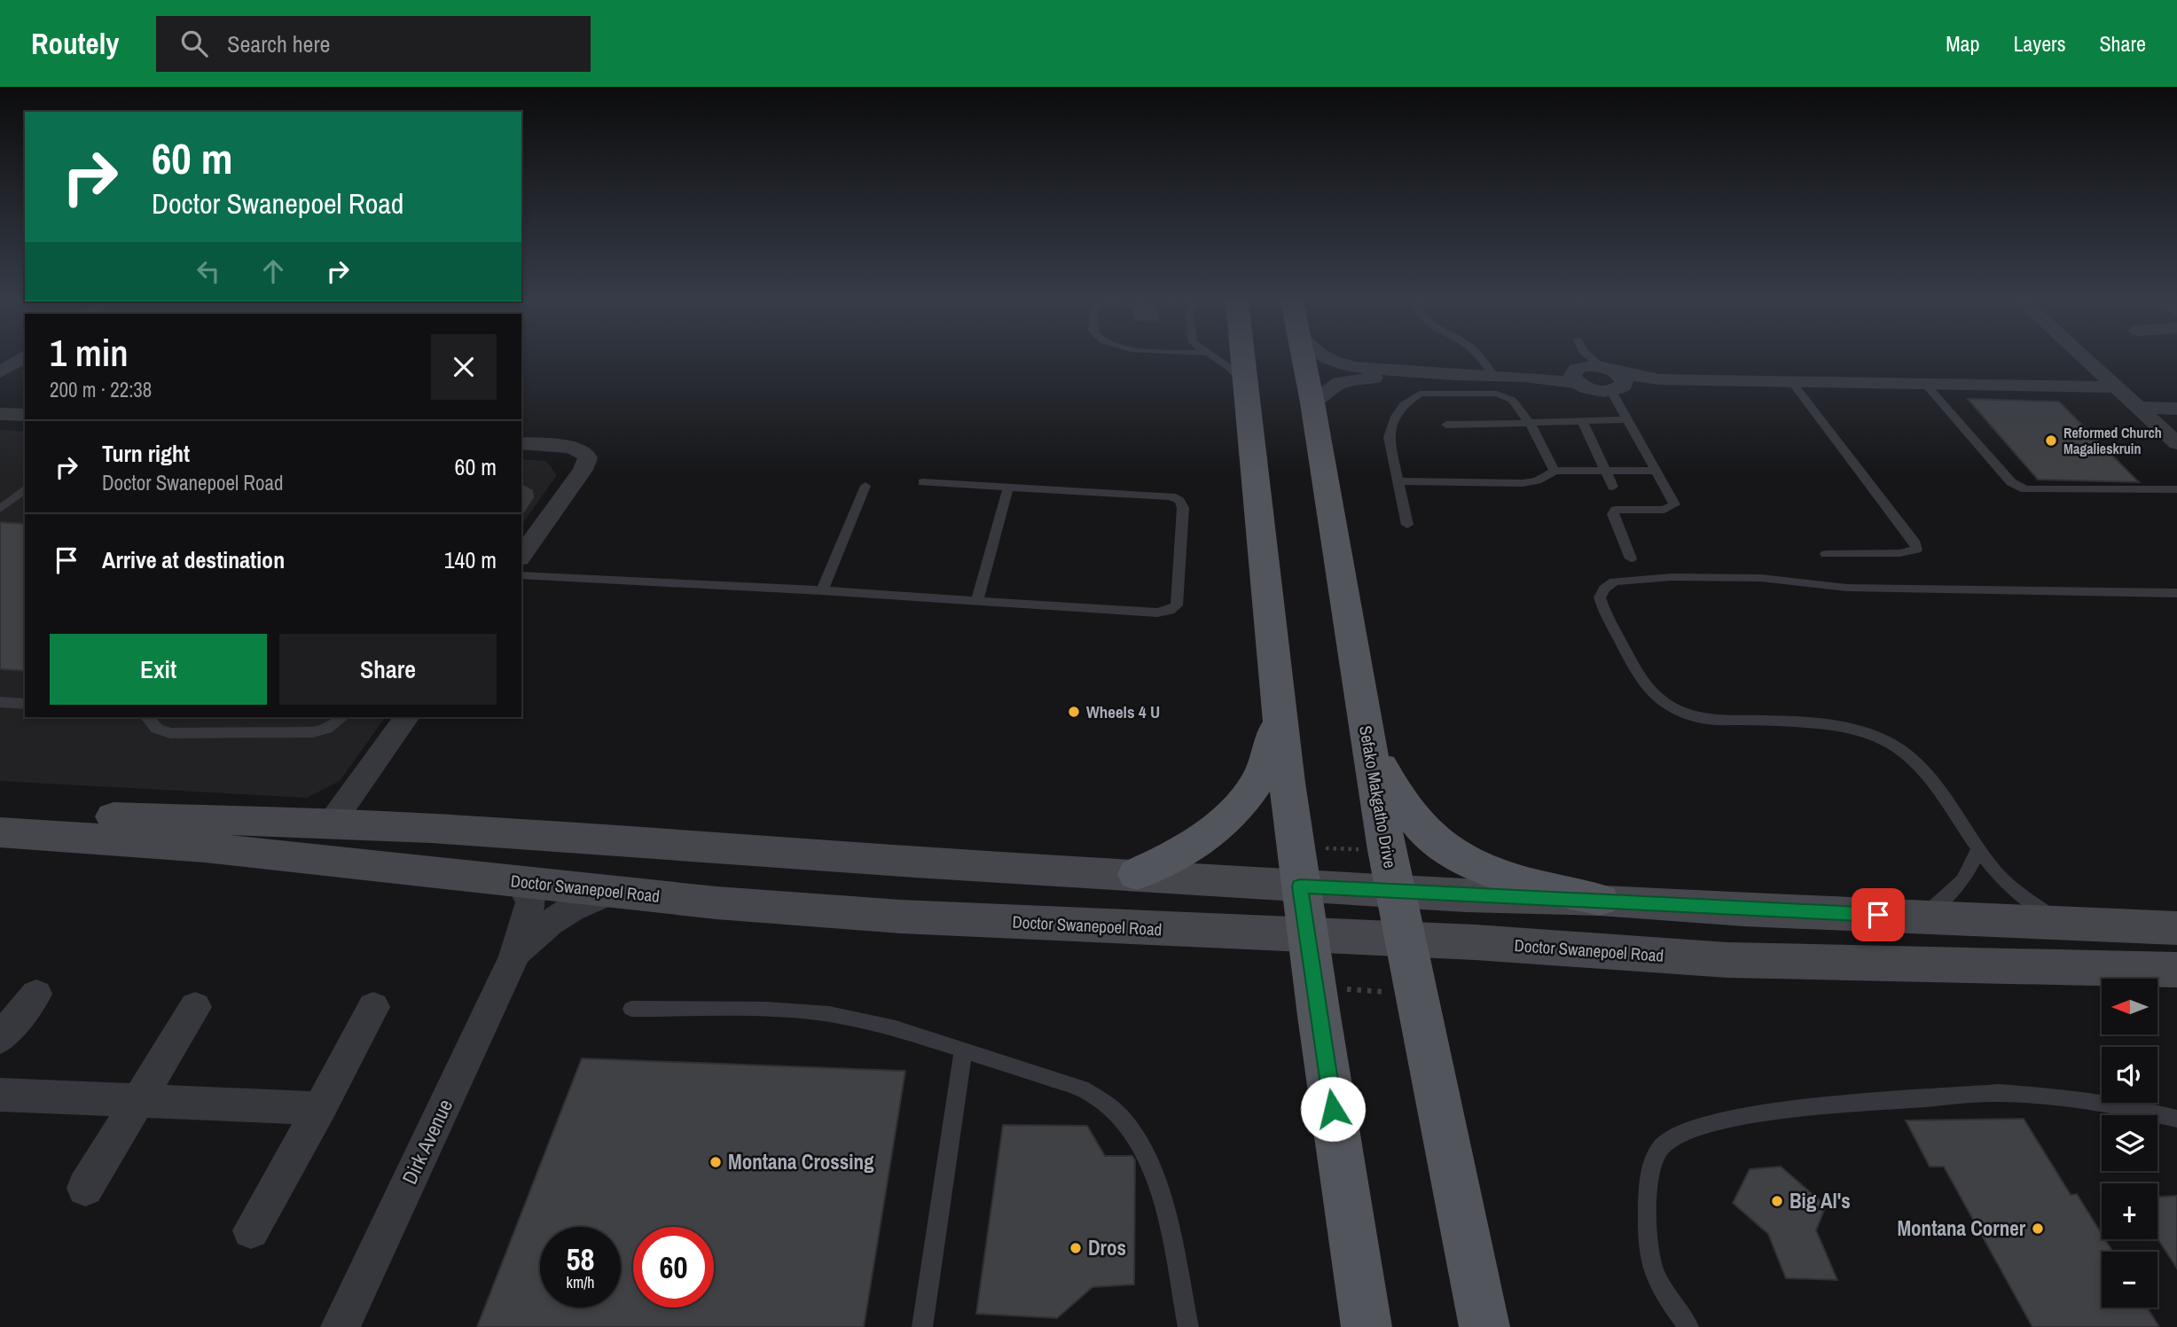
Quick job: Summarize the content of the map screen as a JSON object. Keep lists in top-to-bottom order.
{
  "streets": {
    "main road": ["Sefako Makgatho Drive", "Doctor Swanepoel Road"],
    "street": ["Dirk Avenue"]
  },
  "crossings": [
    ["Sefako Makgatho Drive", "Doctor Swanepoel Road"],
    ["Doctor Swanepoel Road", "Dirk Avenue"]
  ],
  "places": [
    "Reformed Church Magalieskruin",
    "Wheels 4 U",
    "Montana Crossing",
    "Big Al's",
    "Montana Corner",
    "Dros"
  ],
  "north": "left",
  "page": {
    "header": "Routely",
    "search": "Search here",
    "nav": ["Map", "Layers", "Share"],
    "turn": ["60 m", "Doctor Swanepoel Road"],
    "heading": ["1 min", "200 m · 22:38"],
    "list": [
      {
        "name": "Turn right",
        "note": "Doctor Swanepoel Road",
        "value": "60 m"
      },
      {
        "name": "Arrive at destination",
        "value": "140 m"
      }
    ],
    "buttons": ["Exit", "Share"],
    "map_buttons": ["+", "−"],
    "speed": "58 km/h",
    "limit": "60"
  }
}
